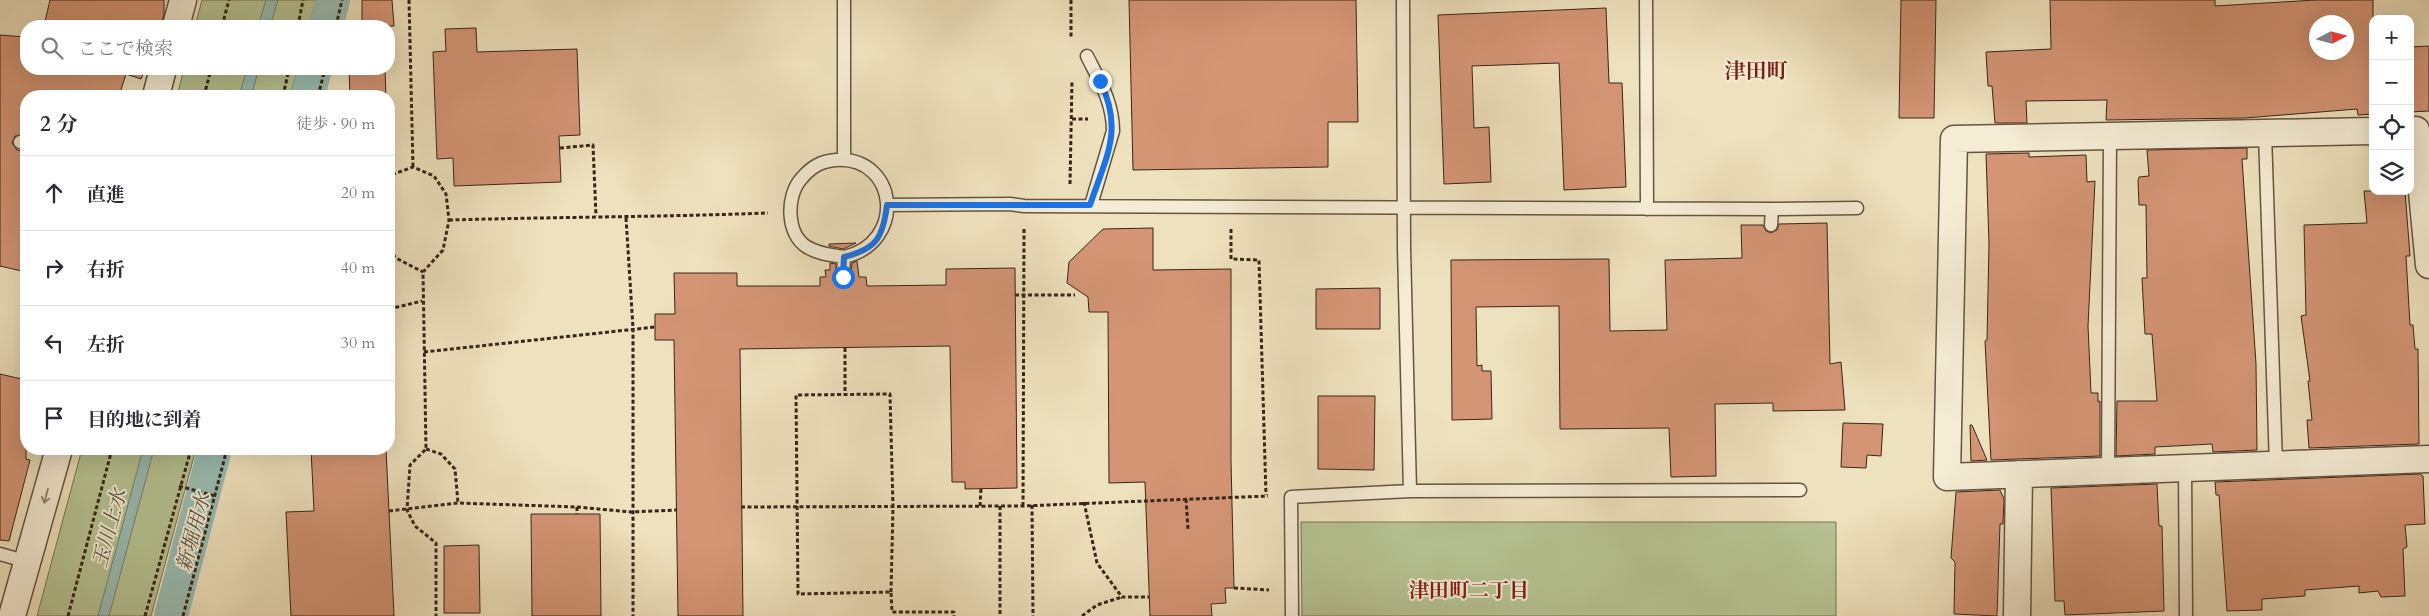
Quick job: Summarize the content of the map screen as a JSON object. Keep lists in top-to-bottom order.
{
  "districts": ["津田町", "津田町二丁目"],
  "water": ["玉川上水", "新堀用水"],
  "north": "right",
  "page": {
    "map_buttons": ["+", "−"],
    "search": "ここで検索",
    "heading": ["2 分", "徒歩 · 90 m"],
    "list": [
      ["直進", "20 m"],
      ["右折", "40 m"],
      ["左折", "30 m"],
      "目的地に到着"
    ]
  }
}
